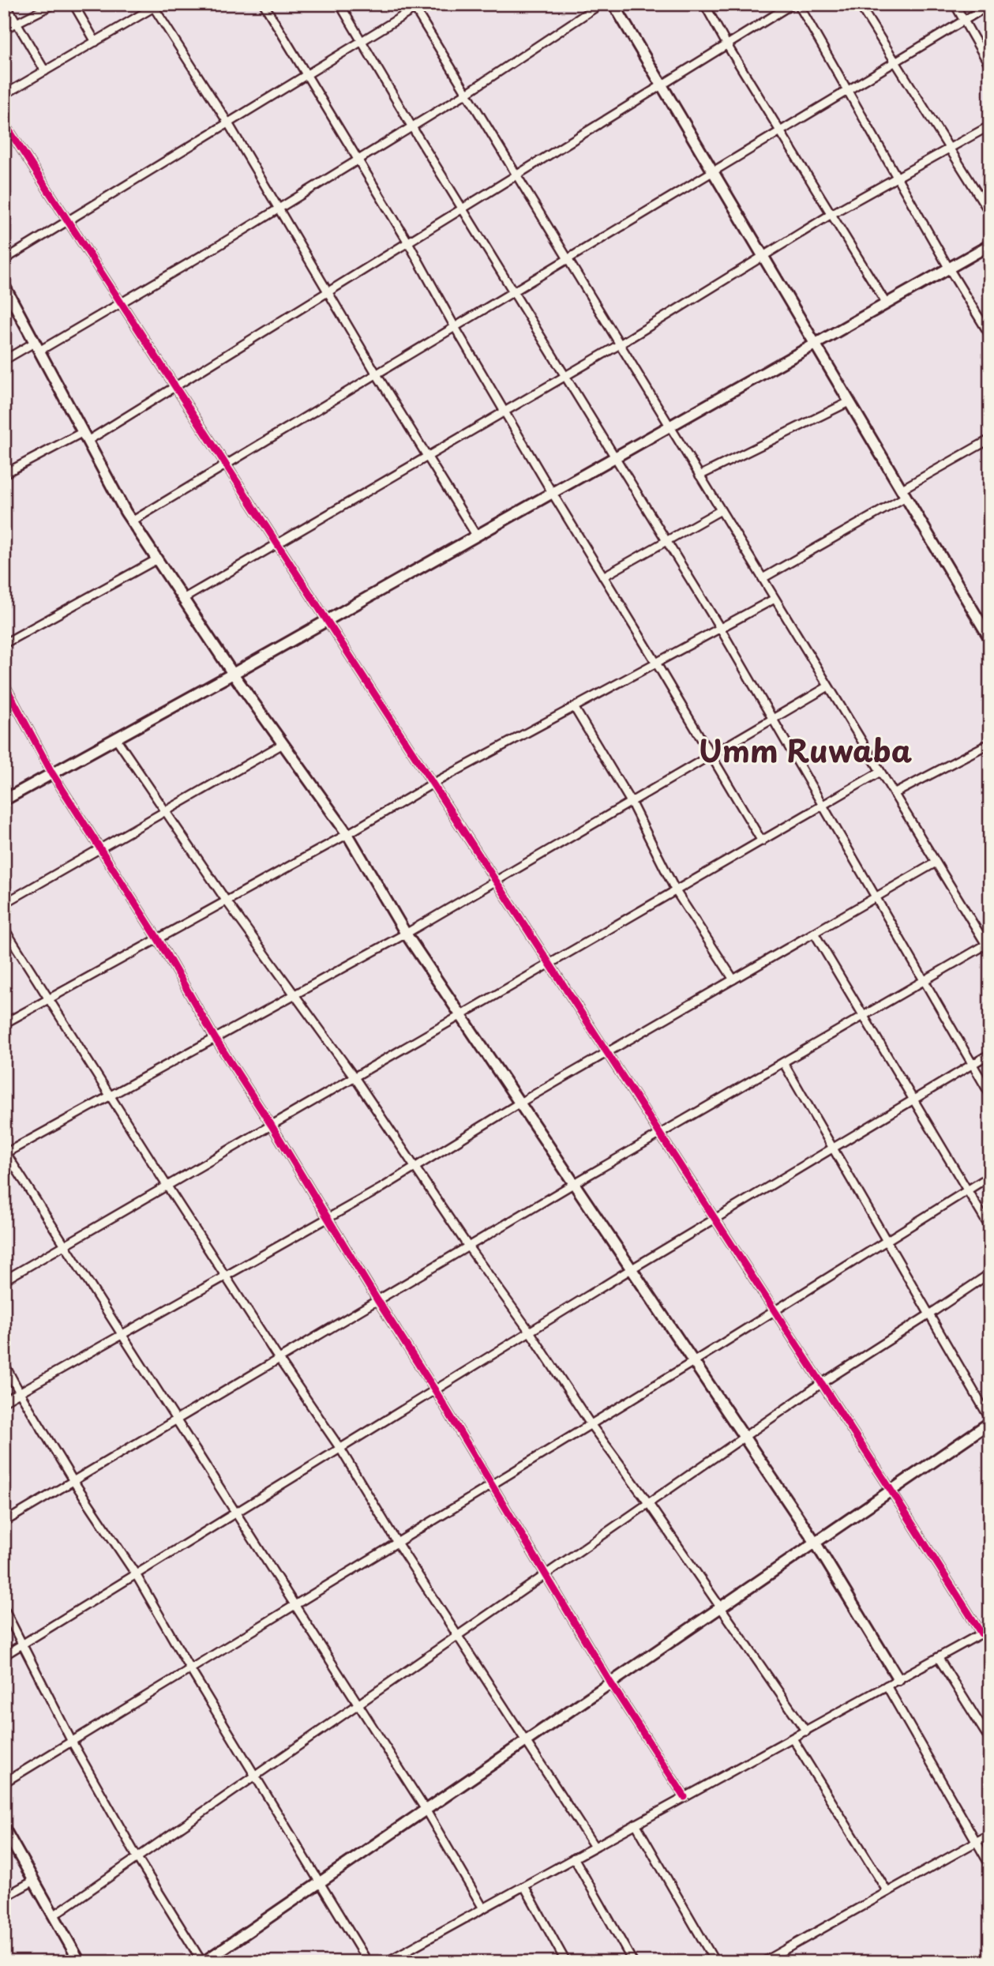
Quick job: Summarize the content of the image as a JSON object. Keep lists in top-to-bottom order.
{
  "districts": ["Umm Ruwaba"]
}
